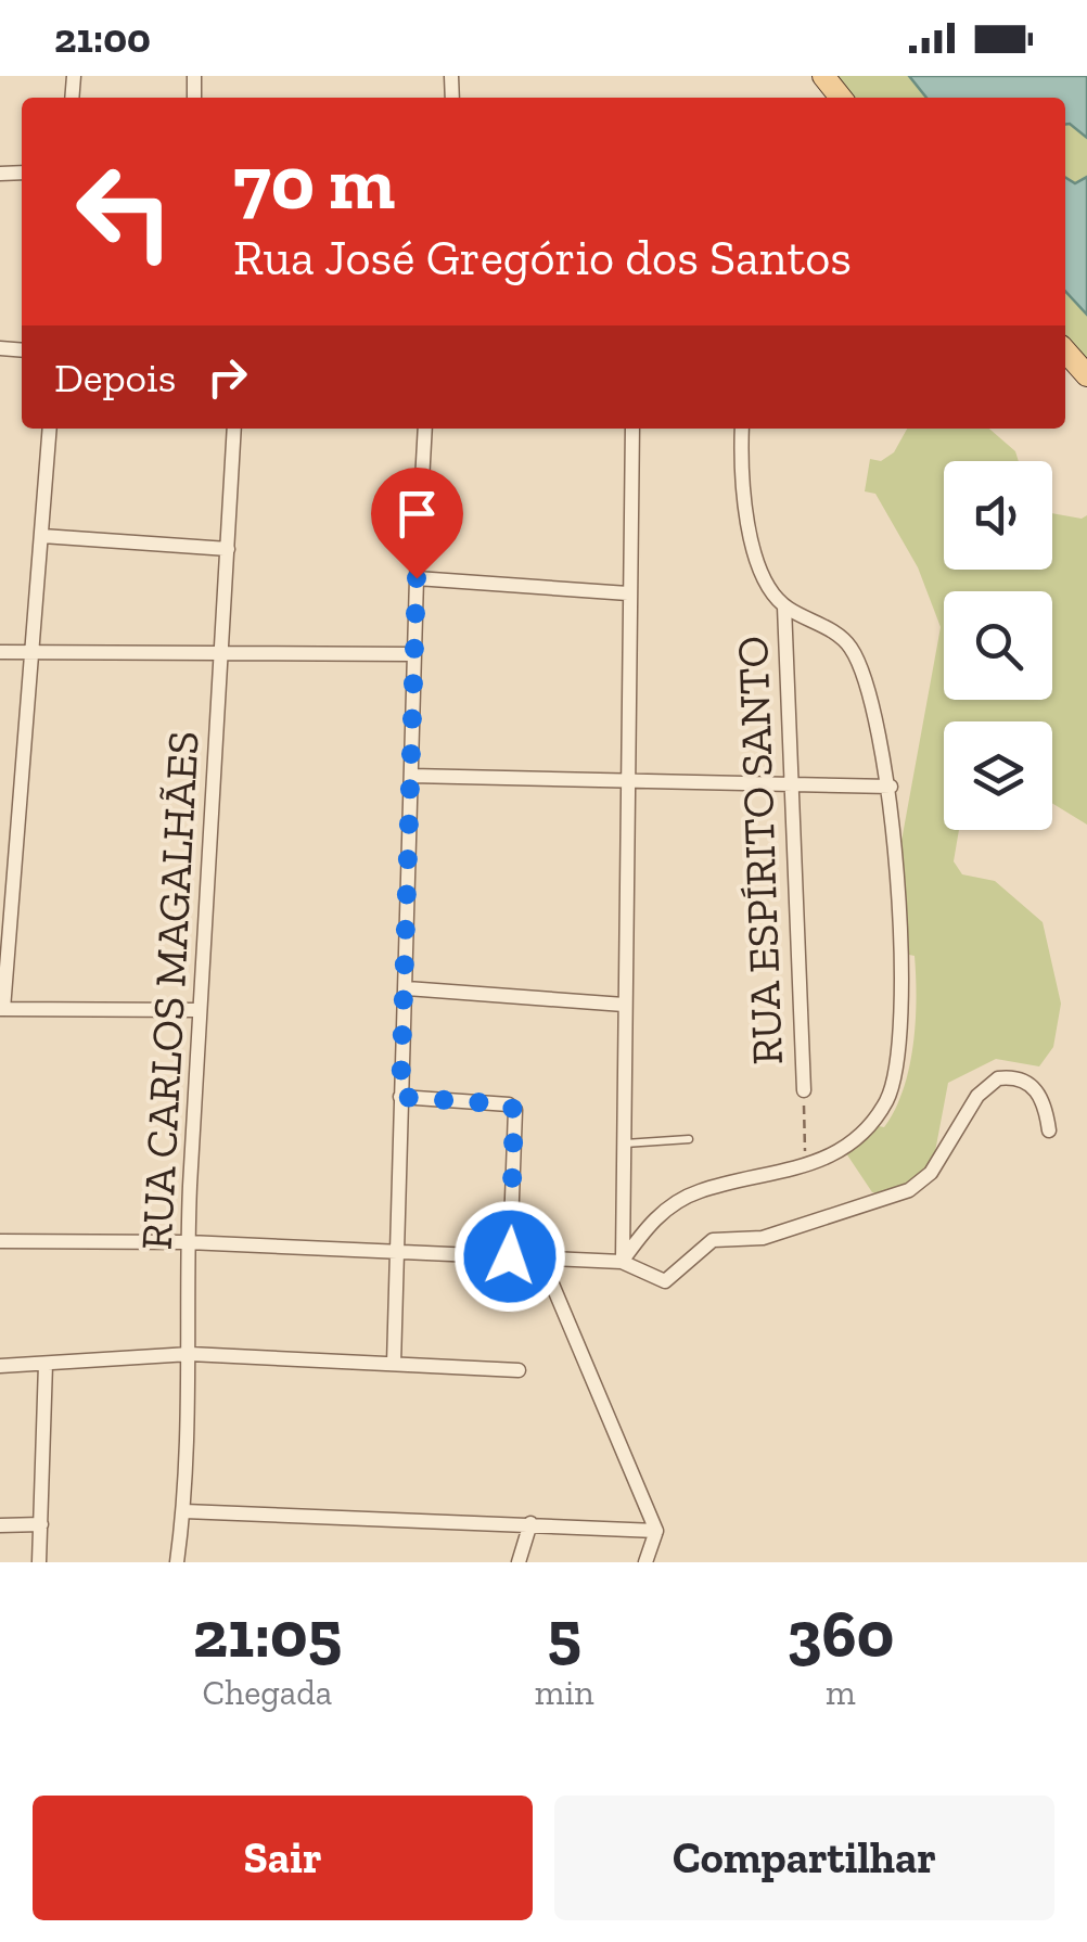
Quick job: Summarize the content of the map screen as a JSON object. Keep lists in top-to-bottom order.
{
  "streets": {
    "street": ["RUA ESPÍRITO SANTO", "RUA CARLOS MAGALHÃES"]
  },
  "page": {
    "status": "21:00",
    "turn": ["70 m", "Rua José Gregório dos Santos"],
    "then": "Depois",
    "eta": [
      "21:05",
      "Chegada",
      "5",
      "min",
      "360",
      "m"
    ],
    "buttons": ["Sair", "Compartilhar"]
  }
}
